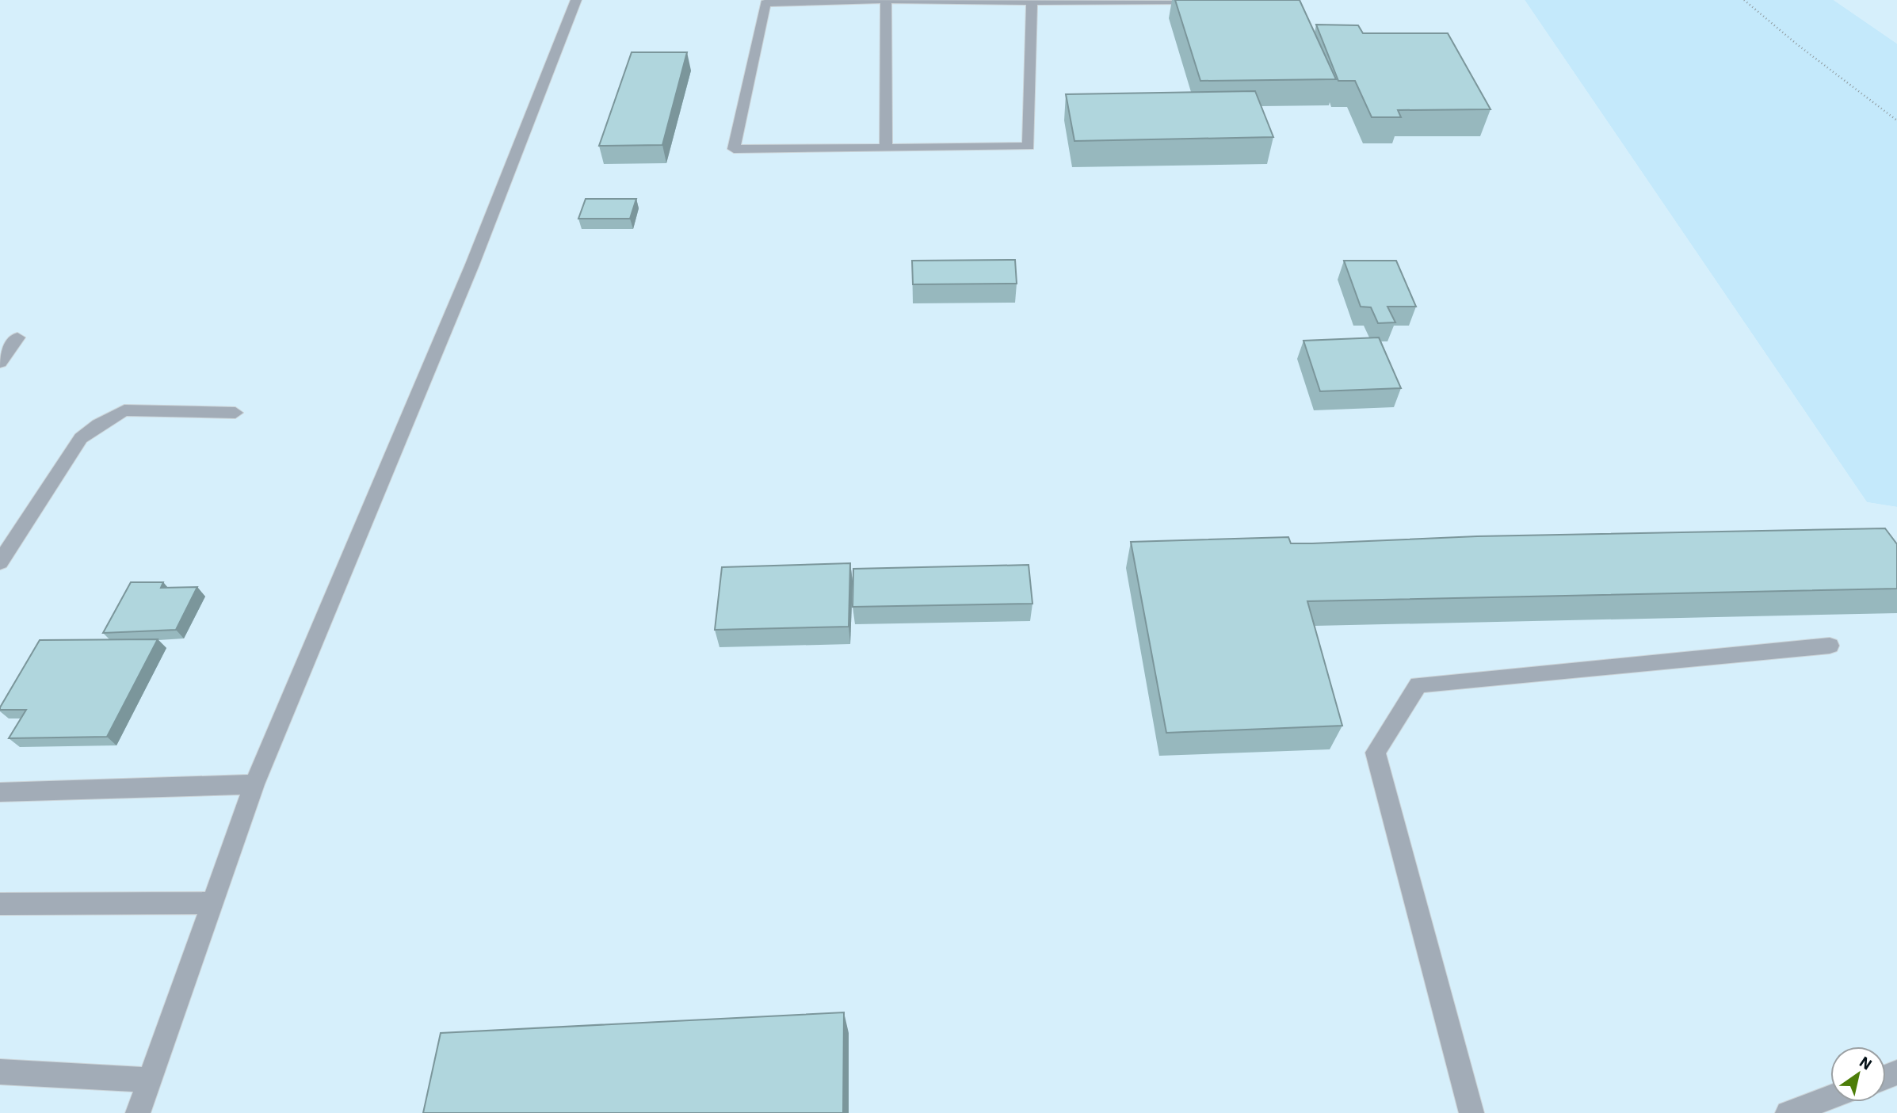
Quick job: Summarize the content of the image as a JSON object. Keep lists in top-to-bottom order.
{
  "north": "top right"
}
